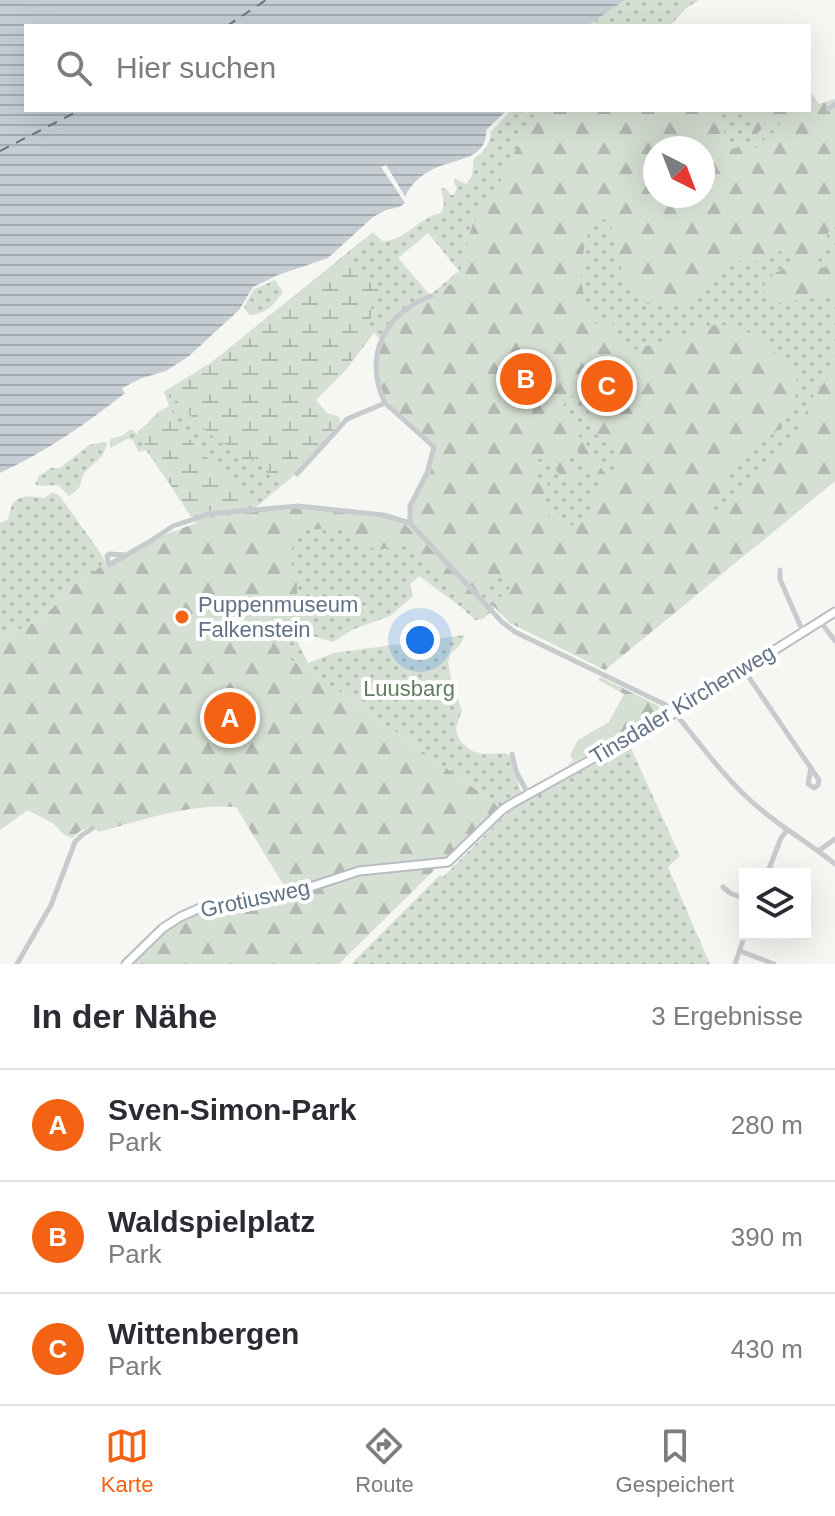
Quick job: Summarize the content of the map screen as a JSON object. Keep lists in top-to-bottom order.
{
  "streets": {
    "street": ["Tinsdaler Kirchenweg", "Grotiusweg"]
  },
  "crossings": [
    ["Tinsdaler Kirchenweg", "Grotiusweg"]
  ],
  "parks": ["Luusbarg"],
  "places": ["Puppenmuseum Falkenstein"],
  "north": "bottom right",
  "page": {
    "search": "Hier suchen",
    "pins": ["B", "C", "A"],
    "heading": ["In der Nähe", "3 Ergebnisse"],
    "list": [
      {
        "mark": "A",
        "name": "Sven-Simon-Park",
        "note": "Park",
        "value": "280 m"
      },
      {
        "mark": "B",
        "name": "Waldspielplatz",
        "note": "Park",
        "value": "390 m"
      },
      {
        "mark": "C",
        "name": "Wittenbergen",
        "note": "Park",
        "value": "430 m"
      }
    ],
    "nav": ["Karte", "Route", "Gespeichert"]
  }
}
